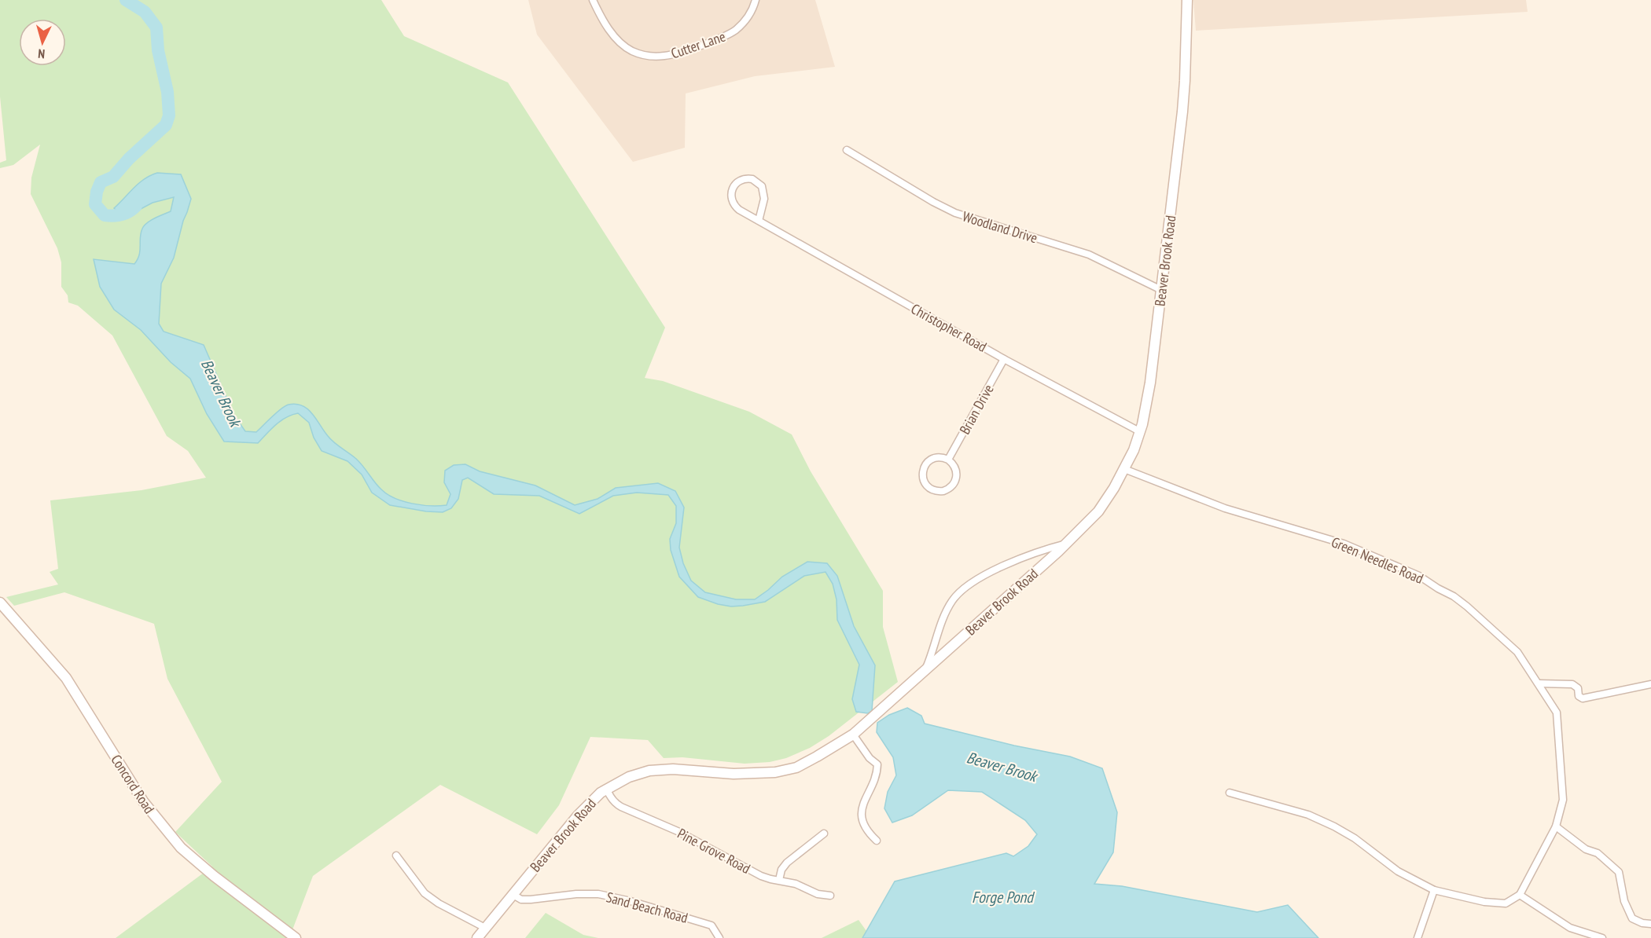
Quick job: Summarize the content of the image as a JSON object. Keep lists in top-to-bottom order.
{
  "streets": {
    "street": [
      "Cutter Lane",
      "Woodland Drive",
      "Beaver Brook Road",
      "Christopher Road",
      "Brian Drive",
      "Green Needles Road",
      "Concord Road",
      "Pine Grove Road",
      "Sand Beach Road"
    ]
  },
  "crossings": [
    ["Woodland Drive", "Beaver Brook Road"],
    ["Beaver Brook Road", "Christopher Road"],
    ["Beaver Brook Road", "Green Needles Road"],
    ["Beaver Brook Road", "Pine Grove Road"],
    ["Beaver Brook Road", "Sand Beach Road"],
    ["Christopher Road", "Brian Drive"]
  ],
  "water": ["Beaver Brook", "Forge Pond"],
  "north": "bottom"
}
